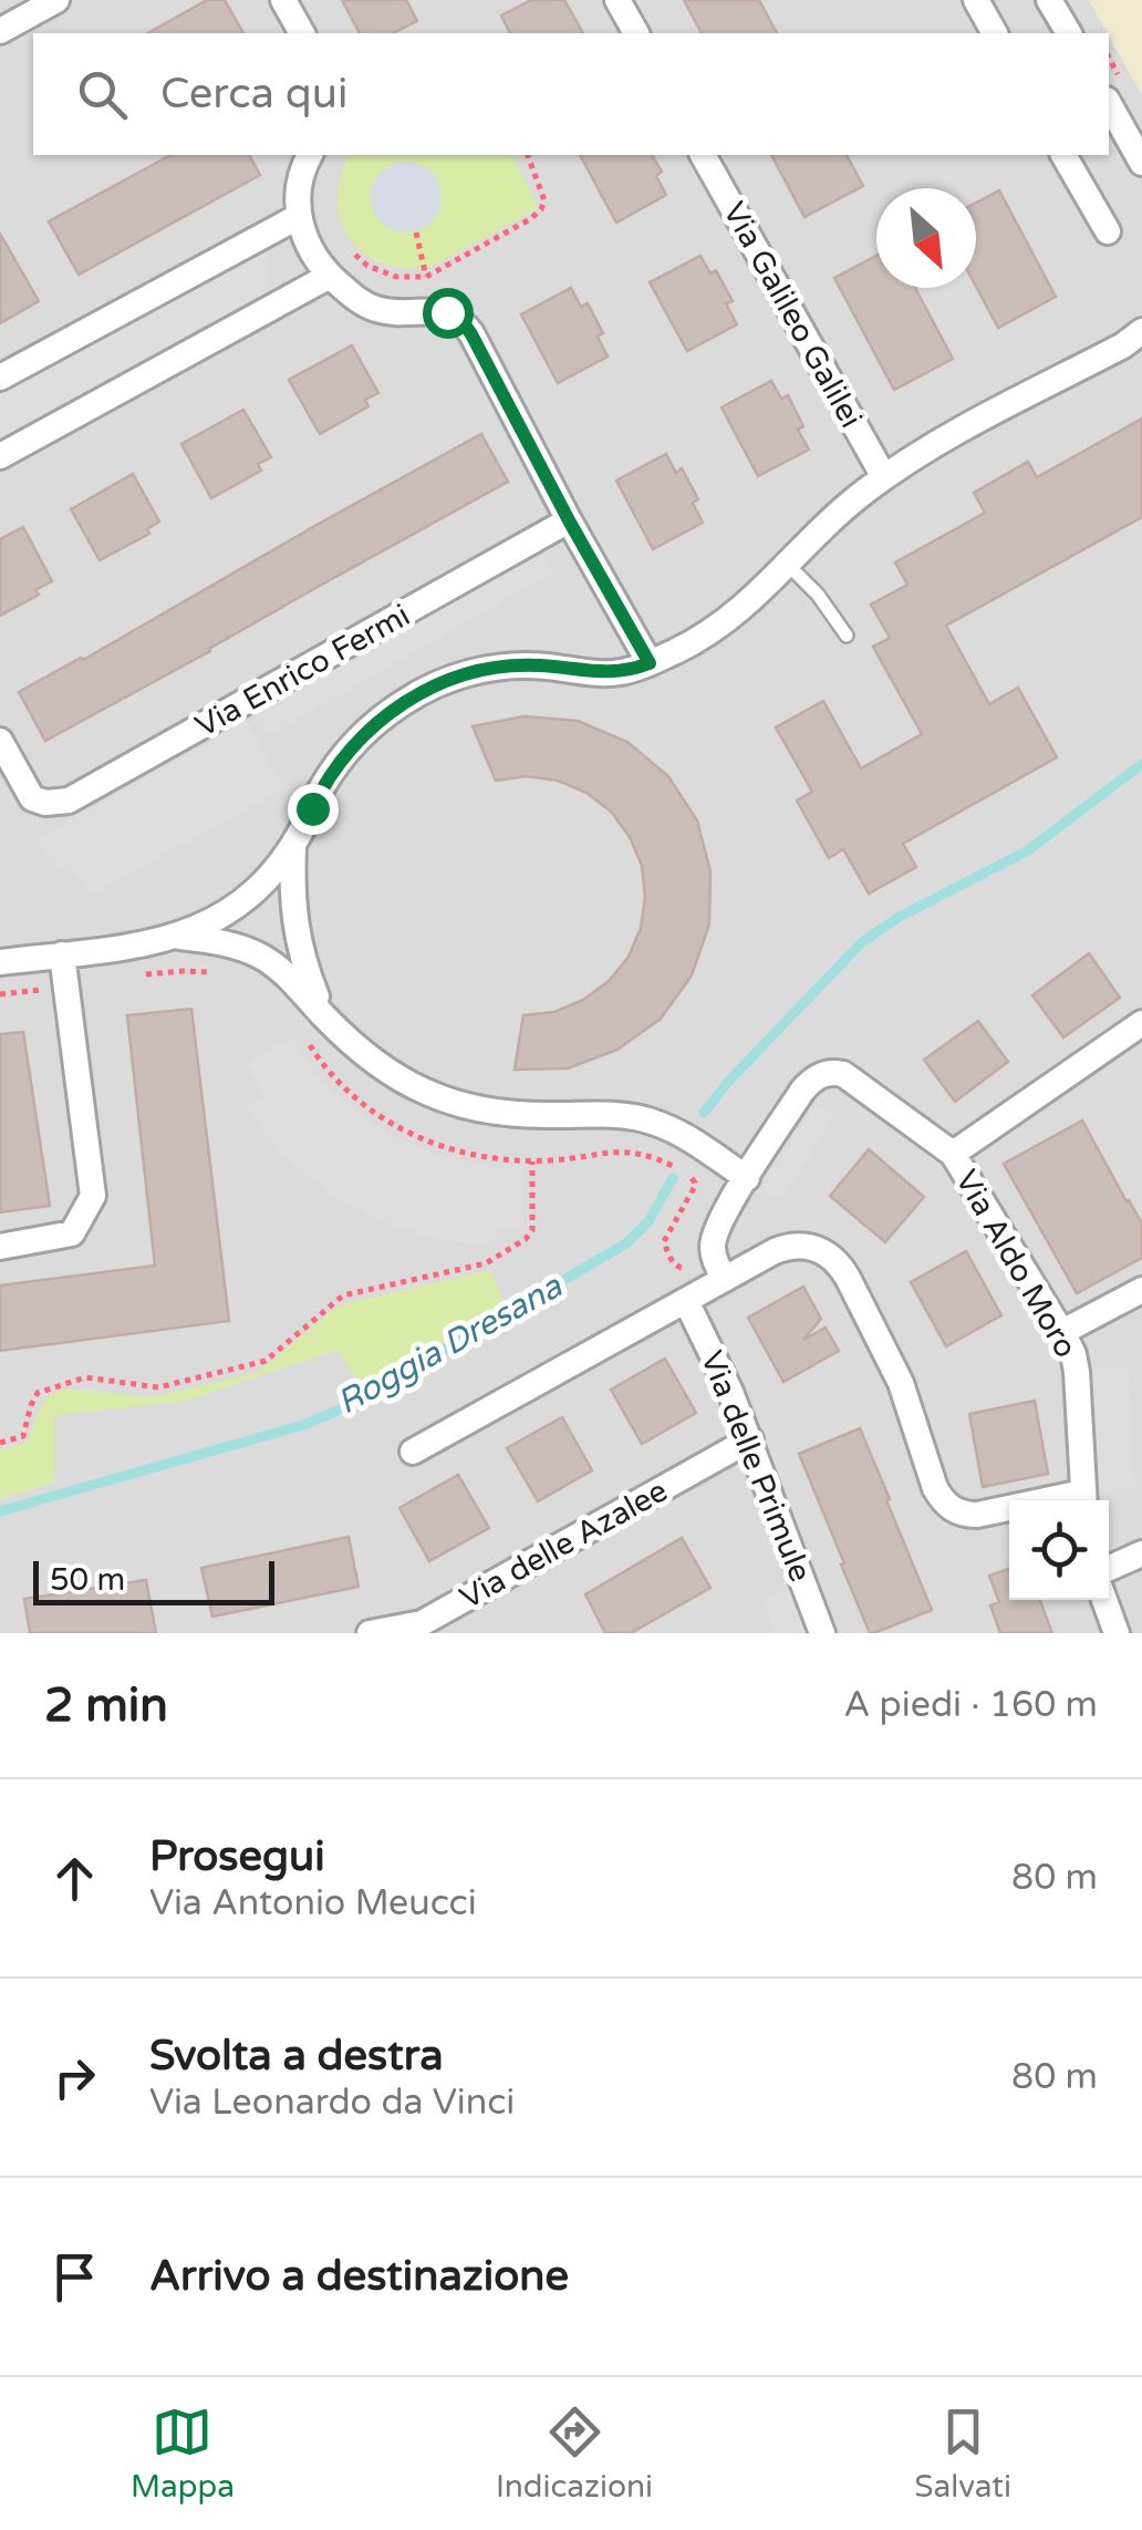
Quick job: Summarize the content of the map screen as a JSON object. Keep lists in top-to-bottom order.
{
  "streets": {
    "street": [
      "Via Galileo Galilei",
      "Via Enrico Fermi",
      "Via Aldo Moro",
      "Via delle Primule",
      "Via delle Azalee"
    ]
  },
  "crossings": [
    ["Via delle Primule", "Via delle Azalee"]
  ],
  "water": ["Roggia Dresana"],
  "scale_bar": "50 m",
  "north": "bottom right",
  "page": {
    "search": "Cerca qui",
    "scale": "50 m",
    "heading": ["2 min", "A piedi · 160 m"],
    "list": [
      ["Prosegui", "Via Antonio Meucci", "80 m"],
      ["Svolta a destra", "Via Leonardo da Vinci", "80 m"],
      "Arrivo a destinazione"
    ],
    "nav": ["Mappa", "Indicazioni", "Salvati"]
  }
}
